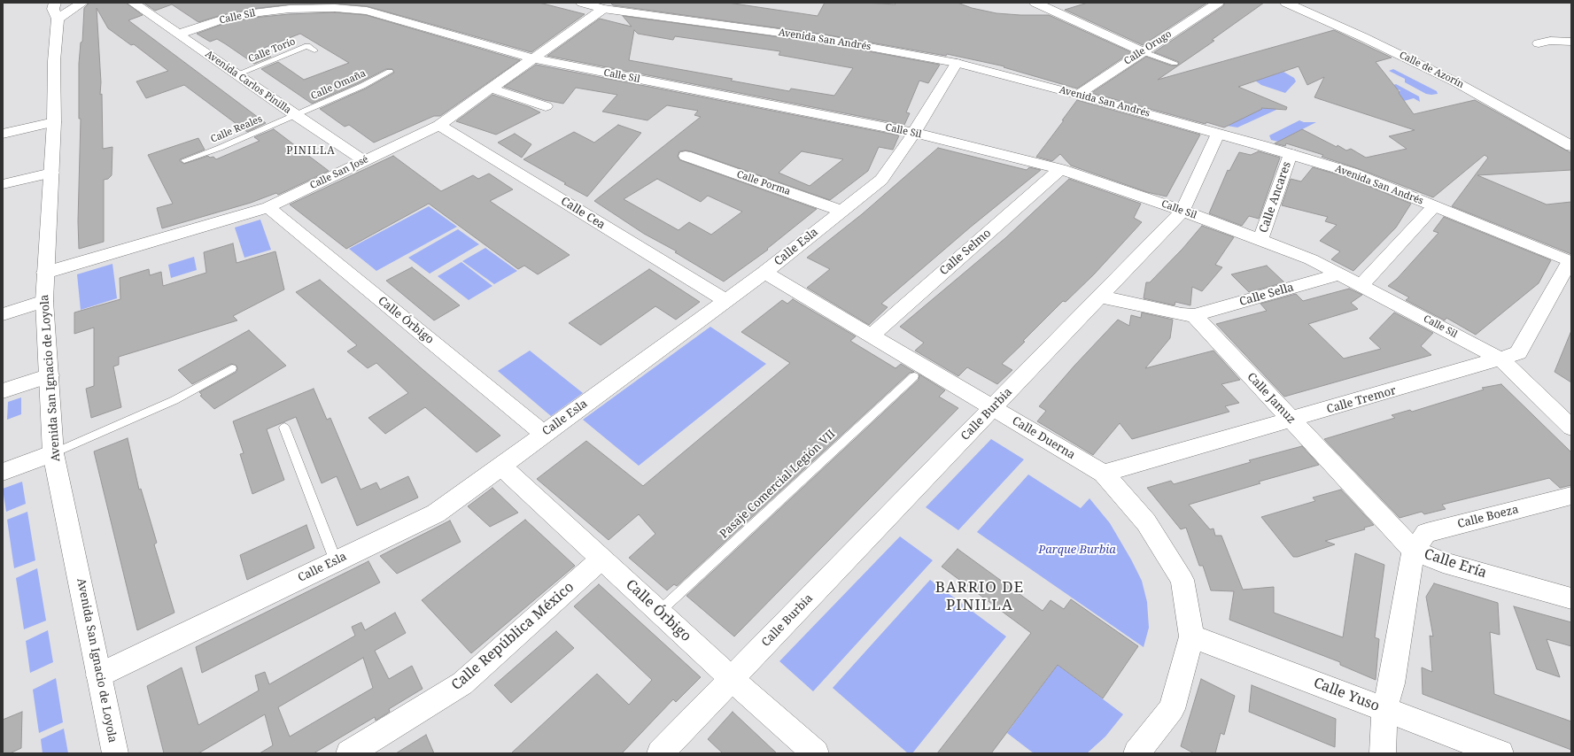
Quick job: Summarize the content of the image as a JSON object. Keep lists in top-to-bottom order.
{
  "streets": {
    "street": [
      "Calle Sil",
      "Avenida San Andrés",
      "Calle Orugo",
      "Calle de Azorín",
      "Avenida Carlos Pinilla",
      "Calle San José",
      "Calle Porma",
      "Calle Ancares",
      "Calle Cea",
      "Calle Esla",
      "Calle Selmo",
      "Calle Sella",
      "Calle Órbigo",
      "Avenida San Ignacio de Loyola",
      "Calle Jamuz",
      "Calle Tremor",
      "Calle Burbia",
      "Calle Duerna",
      "Calle Boeza",
      "Calle Ería",
      "Calle República México",
      "Calle Yuso"
    ],
    "lane": [
      "Calle Torío",
      "Calle Omaña",
      "Calle Reales",
      "Pasaje Comercial Legión VII"
    ]
  },
  "crossings": [
    ["Calle Sil", "Avenida Carlos Pinilla"],
    ["Calle Sil", "Calle San José"],
    ["Calle Sil", "Calle Ancares"],
    ["Calle Sil", "Calle Esla"],
    ["Calle Sil", "Calle Selmo"],
    ["Calle Sil", "Calle Sella"],
    ["Calle Sil", "Calle Tremor"],
    ["Calle Sil", "Calle Burbia"],
    ["Avenida San Andrés", "Calle Orugo"],
    ["Avenida San Andrés", "Calle San José"],
    ["Avenida San Andrés", "Calle Ancares"],
    ["Avenida San Andrés", "Calle Esla"],
    ["Avenida San Andrés", "Calle Tremor"],
    ["Avenida San Andrés", "Calle Burbia"],
    ["Calle Torío", "Avenida Carlos Pinilla"],
    ["Avenida Carlos Pinilla", "Calle Omaña"],
    ["Avenida Carlos Pinilla", "Calle Reales"],
    ["Avenida Carlos Pinilla", "Calle San José"],
    ["Calle Omaña", "Calle Reales"],
    ["Calle San José", "Calle Cea"],
    ["Calle San José", "Calle Órbigo"],
    ["Calle San José", "Avenida San Ignacio de Loyola"],
    ["Calle Porma", "Calle Esla"],
    ["Calle Cea", "Calle Esla"],
    ["Calle Esla", "Calle Órbigo"],
    ["Calle Esla", "Avenida San Ignacio de Loyola"],
    ["Calle Esla", "Calle Duerna"],
    ["Calle Selmo", "Calle Duerna"],
    ["Calle Sella", "Calle Jamuz"],
    ["Calle Órbigo", "Calle Burbia"],
    ["Calle Órbigo", "Pasaje Comercial Legión VII"],
    ["Calle Órbigo", "Calle República México"],
    ["Calle Jamuz", "Calle Tremor"],
    ["Calle Jamuz", "Calle Boeza"],
    ["Calle Jamuz", "Calle Ería"],
    ["Calle Tremor", "Calle Duerna"],
    ["Calle Burbia", "Calle Duerna"],
    ["Calle Duerna", "Calle Yuso"],
    ["Calle Boeza", "Calle Ería"],
    ["Calle Ería", "Calle Yuso"]
  ],
  "districts": ["PINILLA", "BARRIO DE PINILLA"],
  "parks": ["Parque Burbia"]
}
